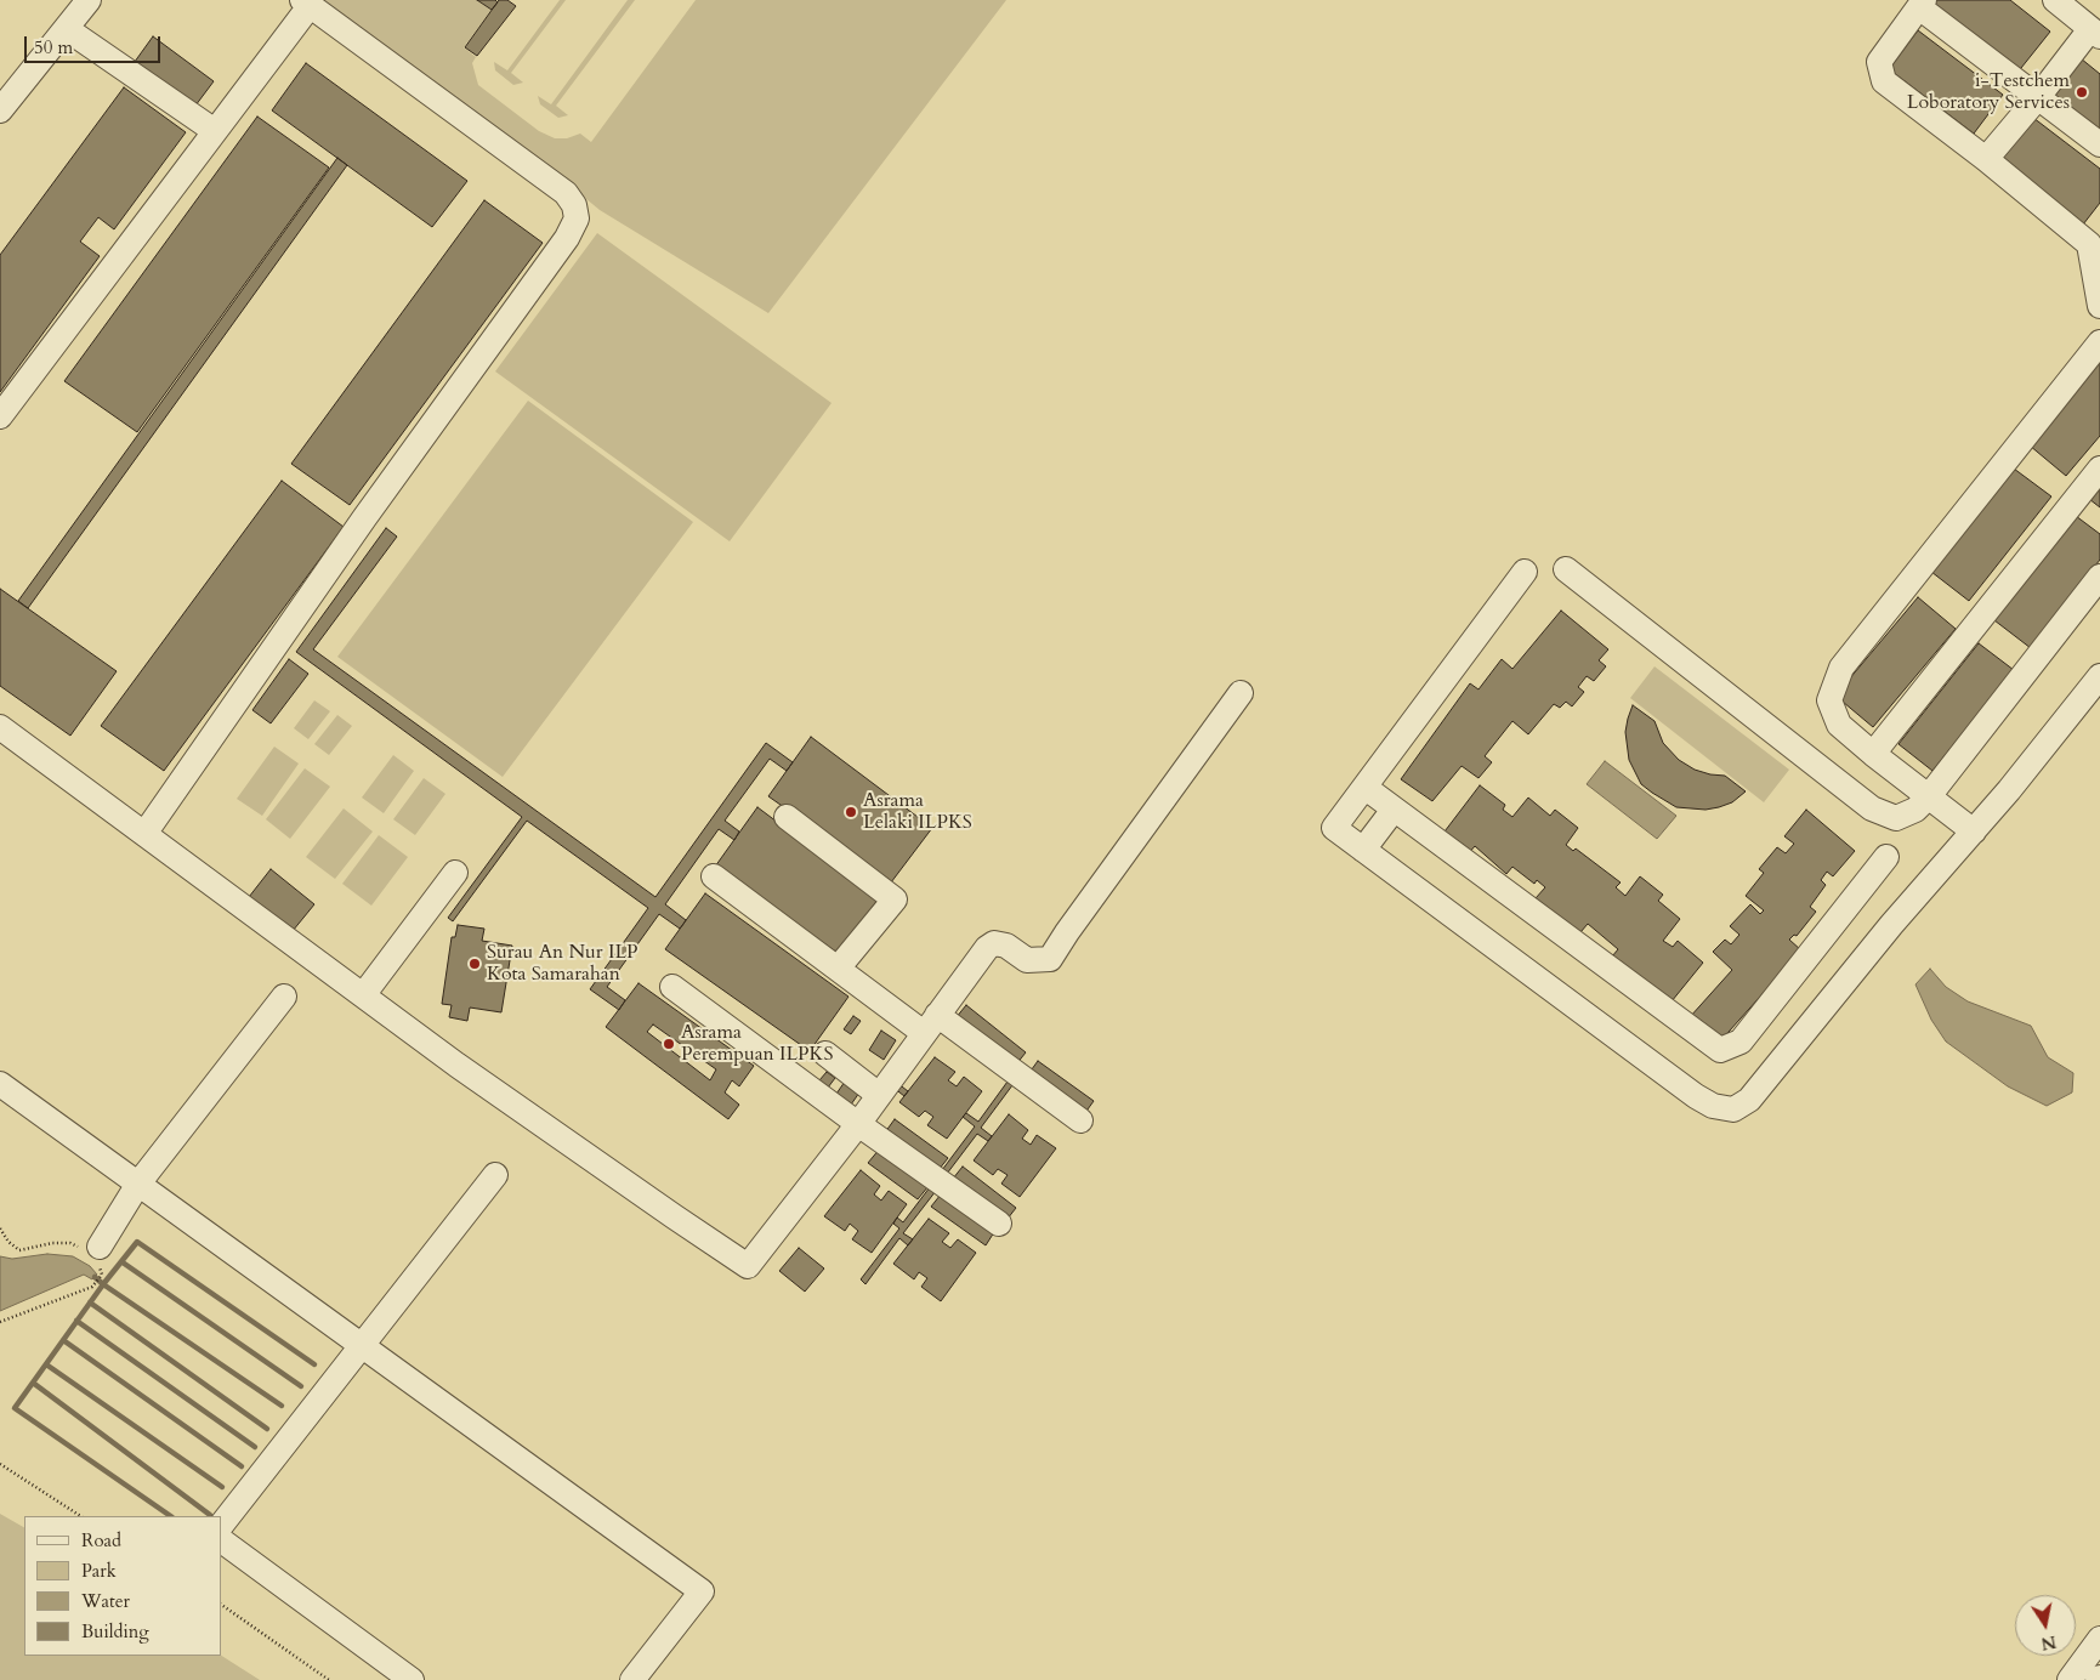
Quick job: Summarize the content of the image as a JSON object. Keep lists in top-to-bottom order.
{
  "places": [
    "i-Testchem Loboratory Services",
    "Asrama Lelaki ILPKS",
    "Surau An Nur ILP Kota Samarahan",
    "Asrama Perempuan ILPKS"
  ],
  "legend": [
    "Road",
    "Park",
    "Water",
    "Building"
  ],
  "scale_bar": "50 m",
  "north": "bottom"
}
